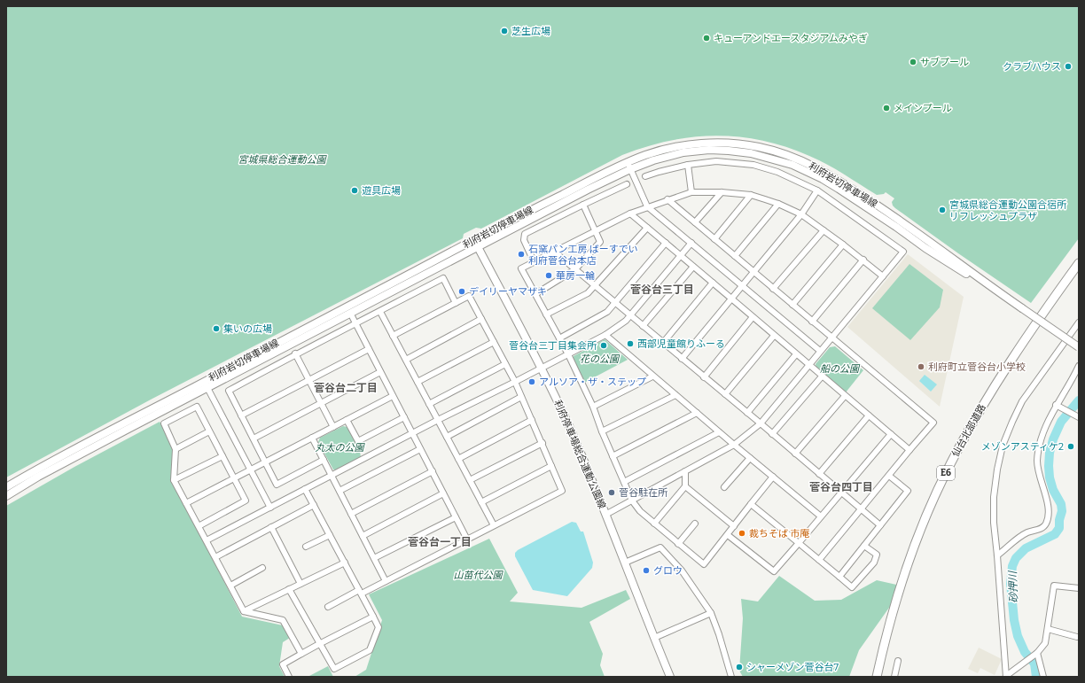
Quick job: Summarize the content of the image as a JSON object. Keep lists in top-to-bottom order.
{
  "streets": {
    "highway": ["仙台北部道路", "E6"],
    "main road": ["利府岩切停車場線", "利府停車場総合運動公園線"]
  },
  "crossings": [
    ["利府岩切停車場線", "利府停車場総合運動公園線"]
  ],
  "districts": [
    "菅谷台三丁目",
    "菅谷台二丁目",
    "菅谷台四丁目",
    "菅谷台一丁目"
  ],
  "water": ["砂押川"],
  "parks": [
    "宮城県総合運動公園",
    "花の公園",
    "船の公園",
    "丸太の公園",
    "山苗代公園"
  ],
  "places": [
    "芝生広場",
    "キューアンドエースタジアムみやぎ",
    "サブプール",
    "クラブハウス",
    "メインプール",
    "遊具広場",
    "宮城県総合運動公園合宿所 リフレッシュプラザ",
    "石窯パン工房 ばーすでい 利府菅谷台本店",
    "華房一輪",
    "デイリーヤマザキ",
    "集いの広場",
    "西部児童館りふーる",
    "菅谷台三丁目集会所",
    "利府町立菅谷台小学校",
    "アルソア・ザ・ステップ",
    "メゾンアスティケ2",
    "菅谷駐在所",
    "裁ちそば 市庵",
    "グロウ",
    "シャーメゾン菅谷台7"
  ]
}
